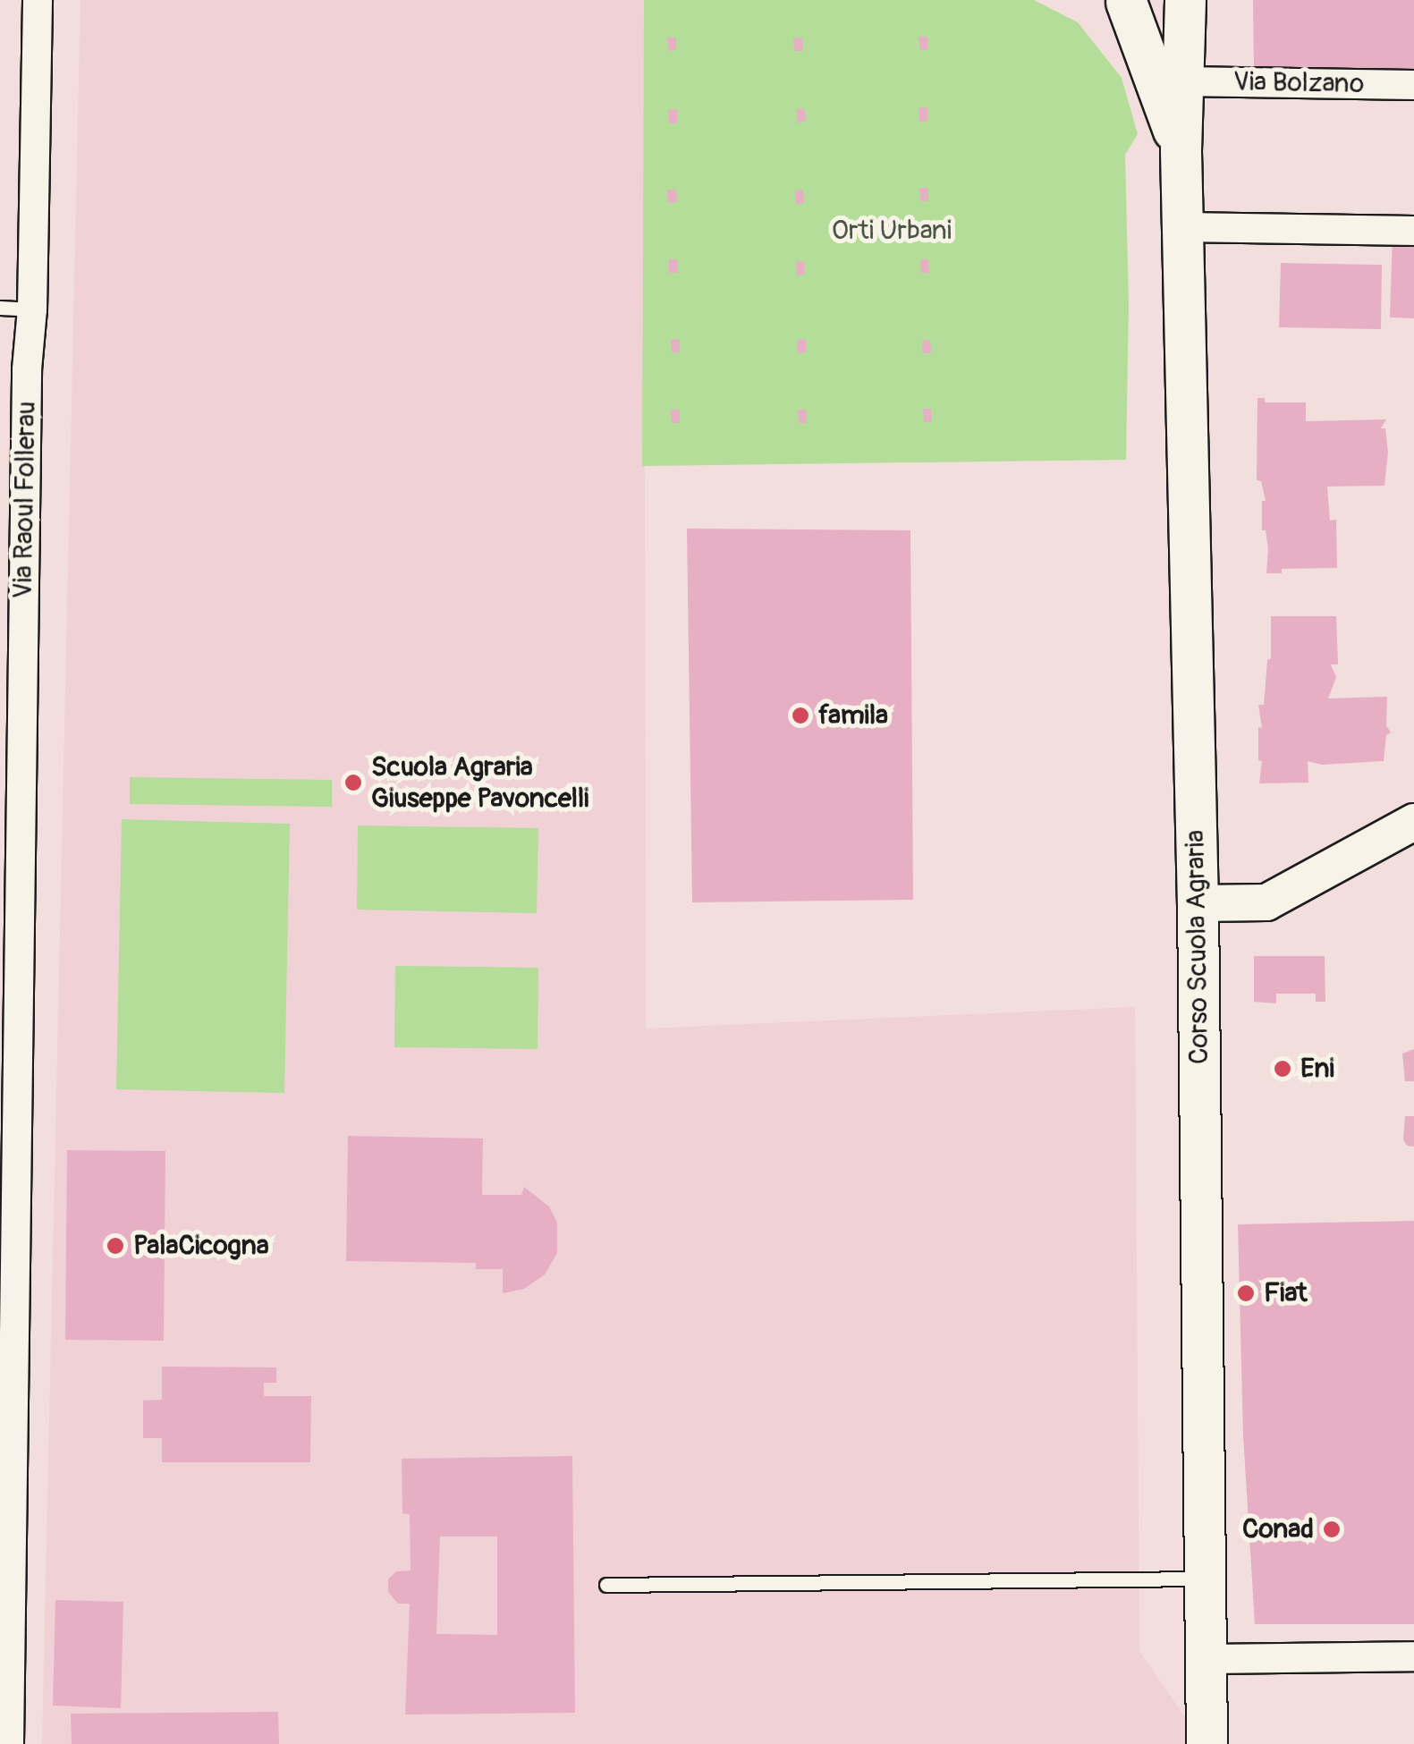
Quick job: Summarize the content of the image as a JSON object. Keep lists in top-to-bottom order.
{
  "streets": {
    "main road": ["Corso Scuola Agraria"],
    "street": ["Via Bolzano", "Via Raoul Follerau"]
  },
  "crossings": [
    ["Via Bolzano", "Corso Scuola Agraria"]
  ],
  "parks": ["Orti Urbani"],
  "places": [
    "famila",
    "Scuola Agraria Giuseppe Pavoncelli",
    "Eni",
    "PalaCicogna",
    "Fiat",
    "Conad"
  ]
}
